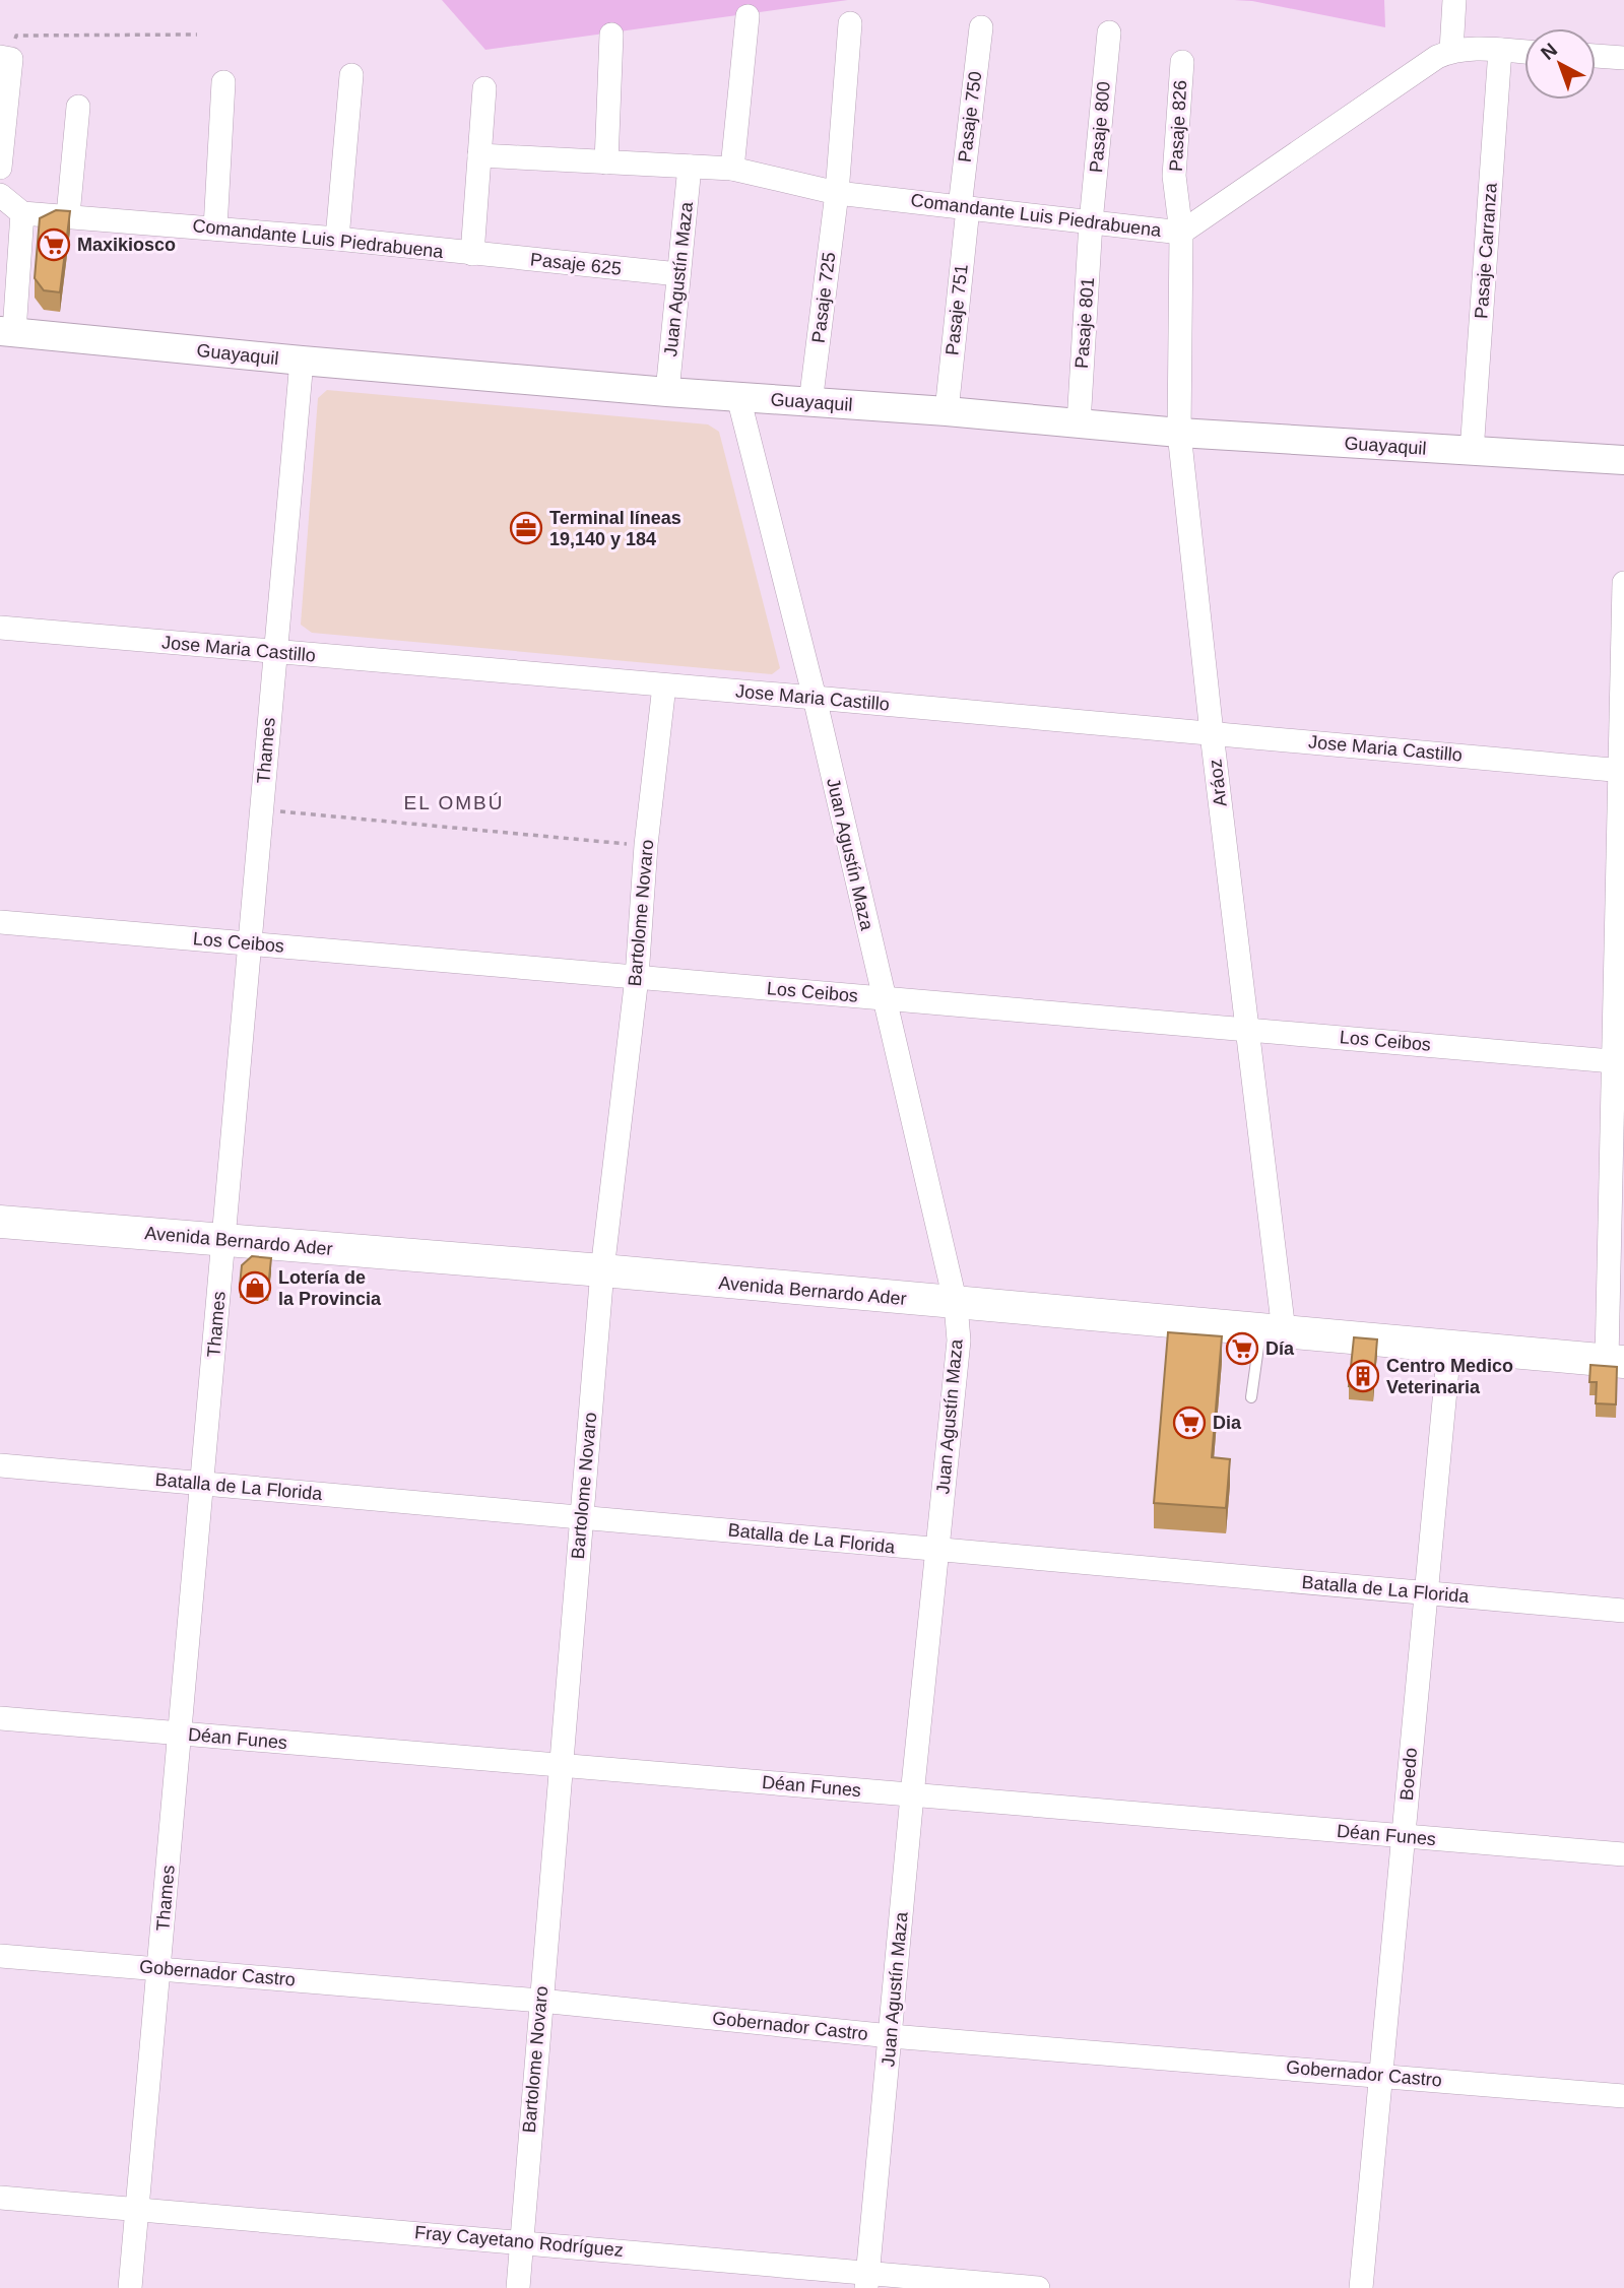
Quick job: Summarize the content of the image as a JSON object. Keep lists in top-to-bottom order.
{
  "streets": {
    "main road": ["Avenida Bernardo Ader"],
    "street": [
      "Pasaje 750",
      "Pasaje 826",
      "Pasaje 800",
      "Comandante Luis Piedrabuena",
      "Pasaje Carranza",
      "Pasaje 625",
      "Juan Agustín Maza",
      "Pasaje 725",
      "Pasaje 751",
      "Pasaje 801",
      "Guayaquil",
      "Jose Maria Castillo",
      "Thames",
      "Aráoz",
      "Bartolome Novaro",
      "Los Ceibos",
      "Batalla de La Florida",
      "Déan Funes",
      "Boedo",
      "Gobernador Castro",
      "Fray Cayetano Rodríguez"
    ]
  },
  "crossings": [
    ["Pasaje 750", "Comandante Luis Piedrabuena"],
    ["Pasaje 750", "Pasaje 751"],
    ["Pasaje 826", "Comandante Luis Piedrabuena"],
    ["Pasaje 826", "Aráoz"],
    ["Pasaje 800", "Comandante Luis Piedrabuena"],
    ["Pasaje 800", "Pasaje 801"],
    ["Comandante Luis Piedrabuena", "Pasaje Carranza"],
    ["Comandante Luis Piedrabuena", "Pasaje 625"],
    ["Comandante Luis Piedrabuena", "Juan Agustín Maza"],
    ["Comandante Luis Piedrabuena", "Pasaje 725"],
    ["Comandante Luis Piedrabuena", "Pasaje 751"],
    ["Comandante Luis Piedrabuena", "Pasaje 801"],
    ["Comandante Luis Piedrabuena", "Aráoz"],
    ["Pasaje Carranza", "Guayaquil"],
    ["Pasaje 625", "Juan Agustín Maza"],
    ["Juan Agustín Maza", "Guayaquil"],
    ["Juan Agustín Maza", "Jose Maria Castillo"],
    ["Juan Agustín Maza", "Los Ceibos"],
    ["Juan Agustín Maza", "Avenida Bernardo Ader"],
    ["Juan Agustín Maza", "Batalla de La Florida"],
    ["Juan Agustín Maza", "Déan Funes"],
    ["Juan Agustín Maza", "Gobernador Castro"],
    ["Juan Agustín Maza", "Fray Cayetano Rodríguez"],
    ["Pasaje 725", "Guayaquil"],
    ["Pasaje 751", "Guayaquil"],
    ["Pasaje 801", "Guayaquil"],
    ["Guayaquil", "Thames"],
    ["Guayaquil", "Aráoz"],
    ["Jose Maria Castillo", "Thames"],
    ["Jose Maria Castillo", "Aráoz"],
    ["Jose Maria Castillo", "Bartolome Novaro"],
    ["Thames", "Los Ceibos"],
    ["Thames", "Avenida Bernardo Ader"],
    ["Thames", "Batalla de La Florida"],
    ["Thames", "Déan Funes"],
    ["Thames", "Gobernador Castro"],
    ["Thames", "Fray Cayetano Rodríguez"],
    ["Aráoz", "Los Ceibos"],
    ["Aráoz", "Avenida Bernardo Ader"],
    ["Bartolome Novaro", "Los Ceibos"],
    ["Bartolome Novaro", "Avenida Bernardo Ader"],
    ["Bartolome Novaro", "Batalla de La Florida"],
    ["Bartolome Novaro", "Déan Funes"],
    ["Bartolome Novaro", "Gobernador Castro"],
    ["Bartolome Novaro", "Fray Cayetano Rodríguez"],
    ["Avenida Bernardo Ader", "Boedo"],
    ["Batalla de La Florida", "Boedo"],
    ["Déan Funes", "Boedo"],
    ["Boedo", "Gobernador Castro"]
  ],
  "districts": ["EL OMBÚ"],
  "places": {
    "supermarket": ["Maxikiosco", "Día", "Dia"],
    "office": ["Terminal líneas 19,140 y 184"],
    "shop": ["Lotería de la Provincia"],
    "building": ["Centro Medico Veterinaria"]
  },
  "north": "top left"
}
